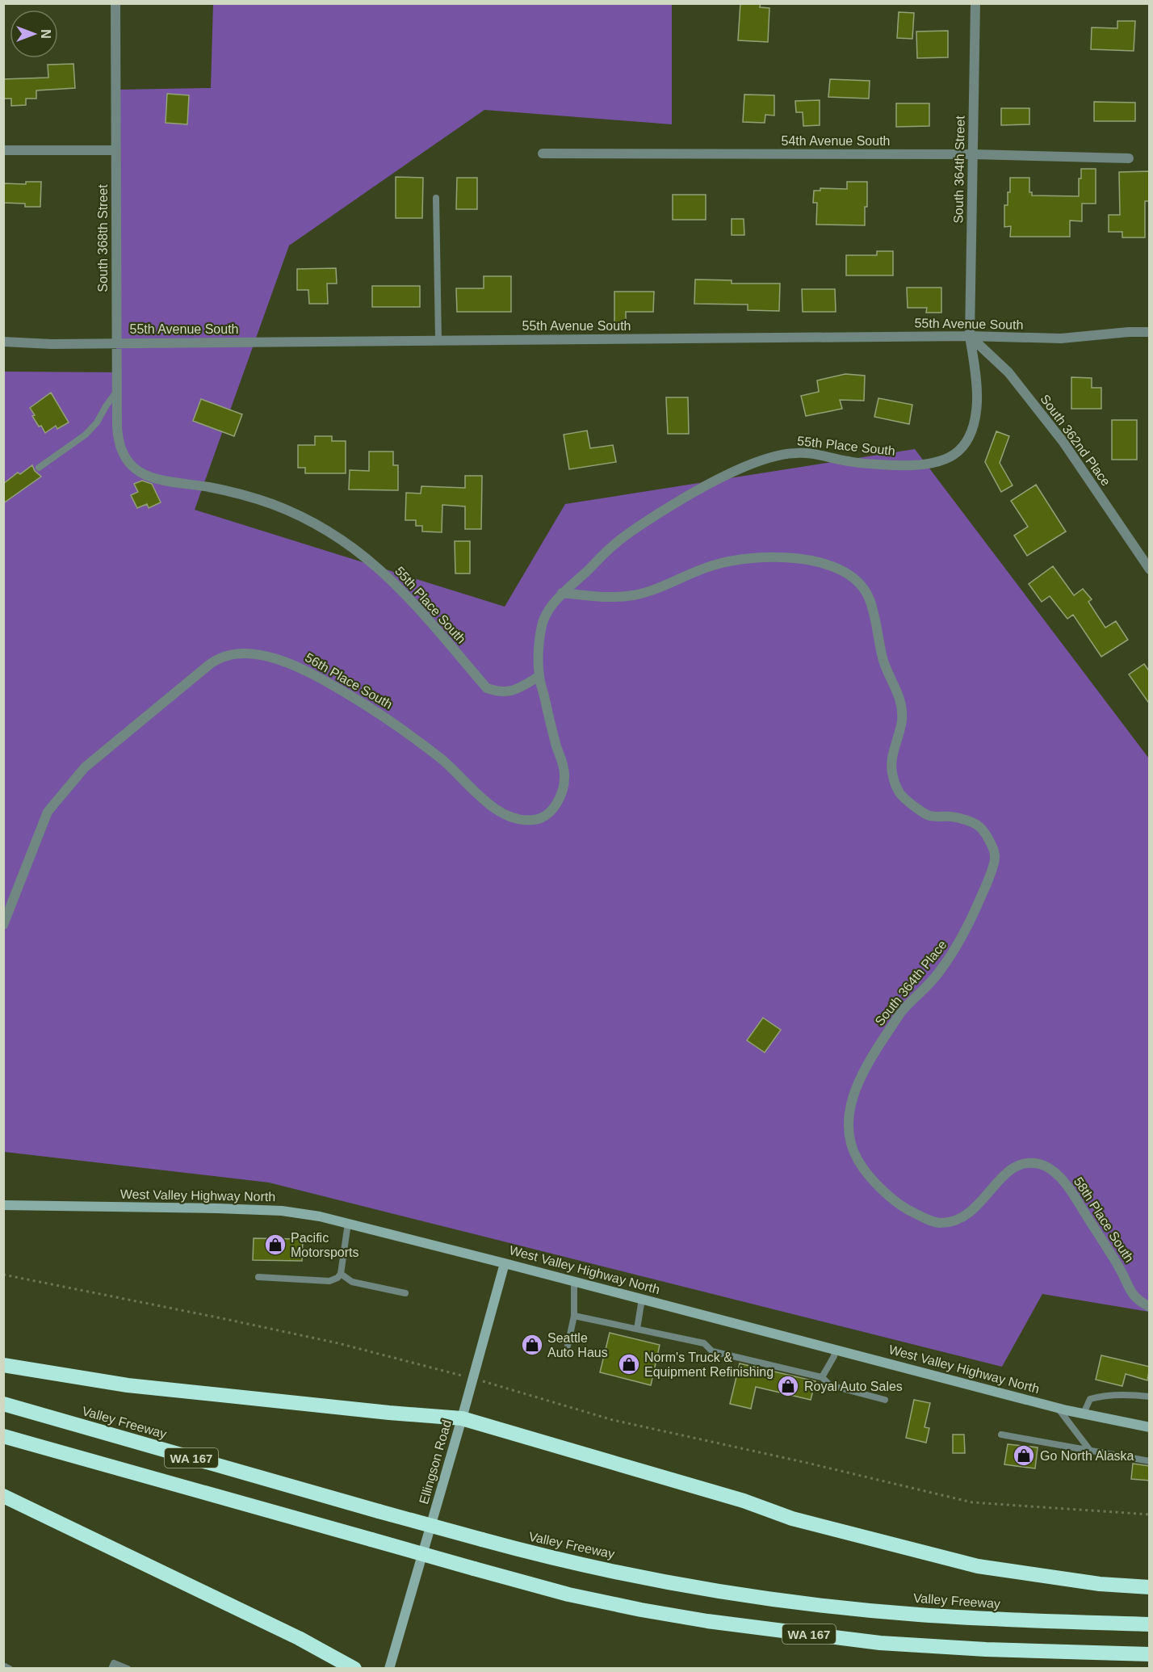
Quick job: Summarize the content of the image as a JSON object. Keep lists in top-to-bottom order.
{
  "streets": {
    "highway": ["Valley Freeway", "WA 167"],
    "main road": ["West Valley Highway North", "Ellingson Road"],
    "street": [
      "54th Avenue South",
      "South 364th Street",
      "South 368th Street",
      "55th Avenue South",
      "South 362nd Place",
      "55th Place South",
      "56th Place South",
      "South 364th Place",
      "58th Place South"
    ]
  },
  "crossings": [
    ["54th Avenue South", "South 364th Street"],
    ["South 364th Street", "55th Avenue South"],
    ["South 364th Street", "South 362nd Place"],
    ["South 364th Street", "55th Place South"],
    ["South 368th Street", "55th Avenue South"],
    ["South 368th Street", "55th Place South"],
    ["55th Avenue South", "South 362nd Place"],
    ["55th Avenue South", "55th Place South"],
    ["South 362nd Place", "55th Place South"],
    ["55th Place South", "56th Place South"],
    ["55th Place South", "South 364th Place"],
    ["56th Place South", "South 364th Place"],
    ["South 364th Place", "58th Place South"],
    ["West Valley Highway North", "Ellingson Road"]
  ],
  "places": {
    "shop": [
      "Pacific Motorsports",
      "Seattle Auto Haus",
      "Norm's Truck & Equipment Refinishing",
      "Royal Auto Sales",
      "Go North Alaska"
    ]
  },
  "north": "right"
}
